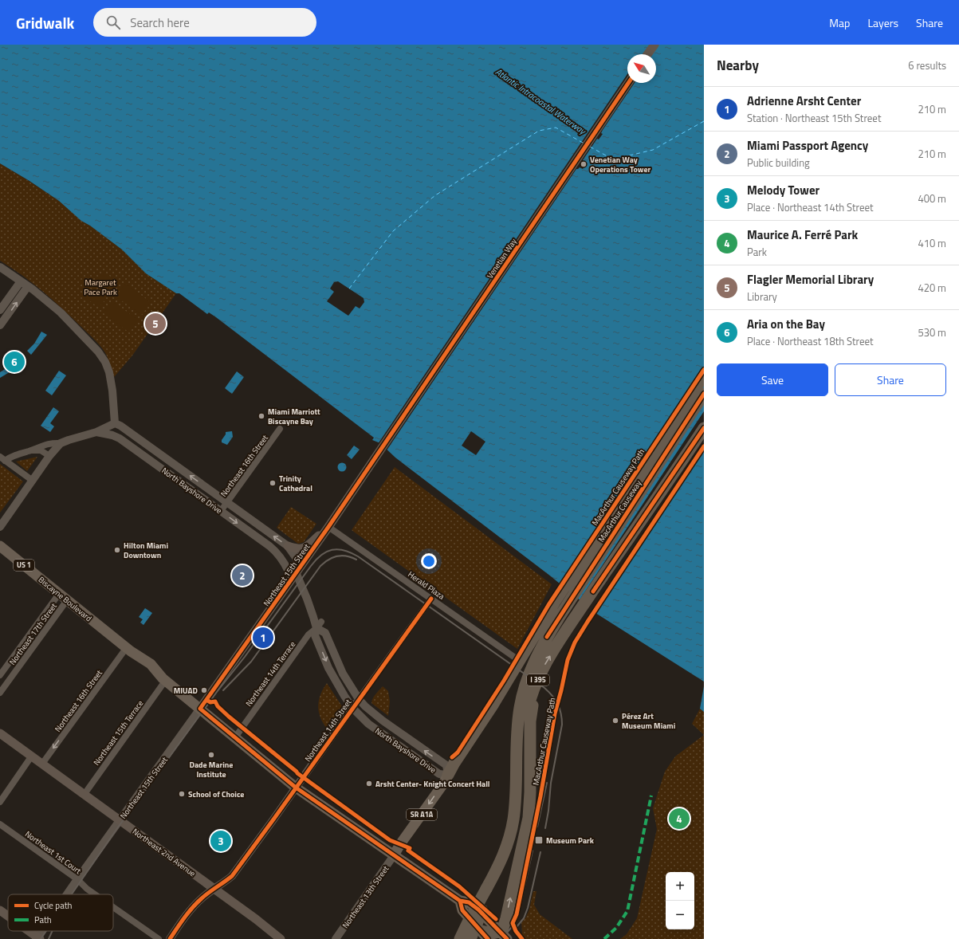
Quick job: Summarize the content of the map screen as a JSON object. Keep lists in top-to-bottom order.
{
  "streets": {
    "highway": ["MacArthur Causeway", "I 395"],
    "main road": [
      "Venetian Way",
      "US 1",
      "Northeast 15th Street",
      "Biscayne Boulevard",
      "SR A1A",
      "Northeast 2nd Avenue",
      "Northeast 13th Street"
    ],
    "street": [
      "Northeast 16th Street",
      "North Bayshore Drive",
      "Herald Plaza",
      "Northeast 17th Street",
      "Northeast 14th Terrace",
      "Northeast 14th Street",
      "Northeast 15th Terrace",
      "Northeast 1st Court"
    ],
    "cycle path": ["MacArthur Causeway Path"]
  },
  "crossings": [
    ["Venetian Way", "Northeast 15th Street"],
    ["Northeast 16th Street", "North Bayshore Drive"],
    ["Northeast 16th Street", "Biscayne Boulevard"],
    ["Northeast 16th Street", "Northeast 2nd Avenue"],
    ["North Bayshore Drive", "Northeast 15th Street"],
    ["North Bayshore Drive", "Northeast 14th Terrace"],
    ["North Bayshore Drive", "Northeast 14th Street"],
    ["North Bayshore Drive", "Northeast 13th Street"],
    ["MacArthur Causeway", "I 395"],
    ["Northeast 15th Street", "Herald Plaza"],
    ["Northeast 15th Street", "Biscayne Boulevard"],
    ["Northeast 15th Street", "Northeast 1st Court"],
    ["Northeast 15th Street", "Northeast 2nd Avenue"],
    ["Herald Plaza", "Northeast 14th Street"],
    ["Biscayne Boulevard", "Northeast 17th Street"],
    ["Biscayne Boulevard", "Northeast 14th Terrace"],
    ["Biscayne Boulevard", "Northeast 14th Street"],
    ["Biscayne Boulevard", "Northeast 15th Terrace"],
    ["Biscayne Boulevard", "Northeast 13th Street"],
    ["Northeast 14th Street", "Northeast 2nd Avenue"],
    ["Northeast 15th Terrace", "Northeast 2nd Avenue"]
  ],
  "one_way": ["Northeast 16th Street", "Northeast 13th Street"],
  "water": ["Atlantic Intracoastal Waterway"],
  "parks": ["Margaret Pace Park"],
  "places": {
    "other": [
      "Venetian Way Operations Tower",
      "Miami Marriott Biscayne Bay",
      "Trinity Cathedral",
      "Hilton Miami Downtown",
      "MIUAD",
      "Pérez Art Museum Miami",
      "Dade Marine Institute",
      "Arsht Center- Knight Concert Hall",
      "School of Choice"
    ],
    "transit": ["Museum Park"]
  },
  "legend": ["Cycle path", "Path"],
  "north": "top left",
  "page": {
    "header": "Gridwalk",
    "search": "Search here",
    "nav": ["Map", "Layers", "Share"],
    "heading": ["Nearby", "6 results"],
    "list": [
      {
        "mark": "1",
        "name": "Adrienne Arsht Center",
        "note": "Station · Northeast 15th Street",
        "value": "210 m"
      },
      {
        "mark": "2",
        "name": "Miami Passport Agency",
        "note": "Public building",
        "value": "210 m"
      },
      {
        "mark": "3",
        "name": "Melody Tower",
        "note": "Place · Northeast 14th Street",
        "value": "400 m"
      },
      {
        "mark": "4",
        "name": "Maurice A. Ferré Park",
        "note": "Park",
        "value": "410 m"
      },
      {
        "mark": "5",
        "name": "Flagler Memorial Library",
        "note": "Library",
        "value": "420 m"
      },
      {
        "mark": "6",
        "name": "Aria on the Bay",
        "note": "Place · Northeast 18th Street",
        "value": "530 m"
      }
    ],
    "pins": [
      "5",
      "6",
      "2",
      "1",
      "4",
      "3"
    ],
    "buttons": ["Save", "Share"],
    "map_buttons": ["+", "−"]
  }
}
